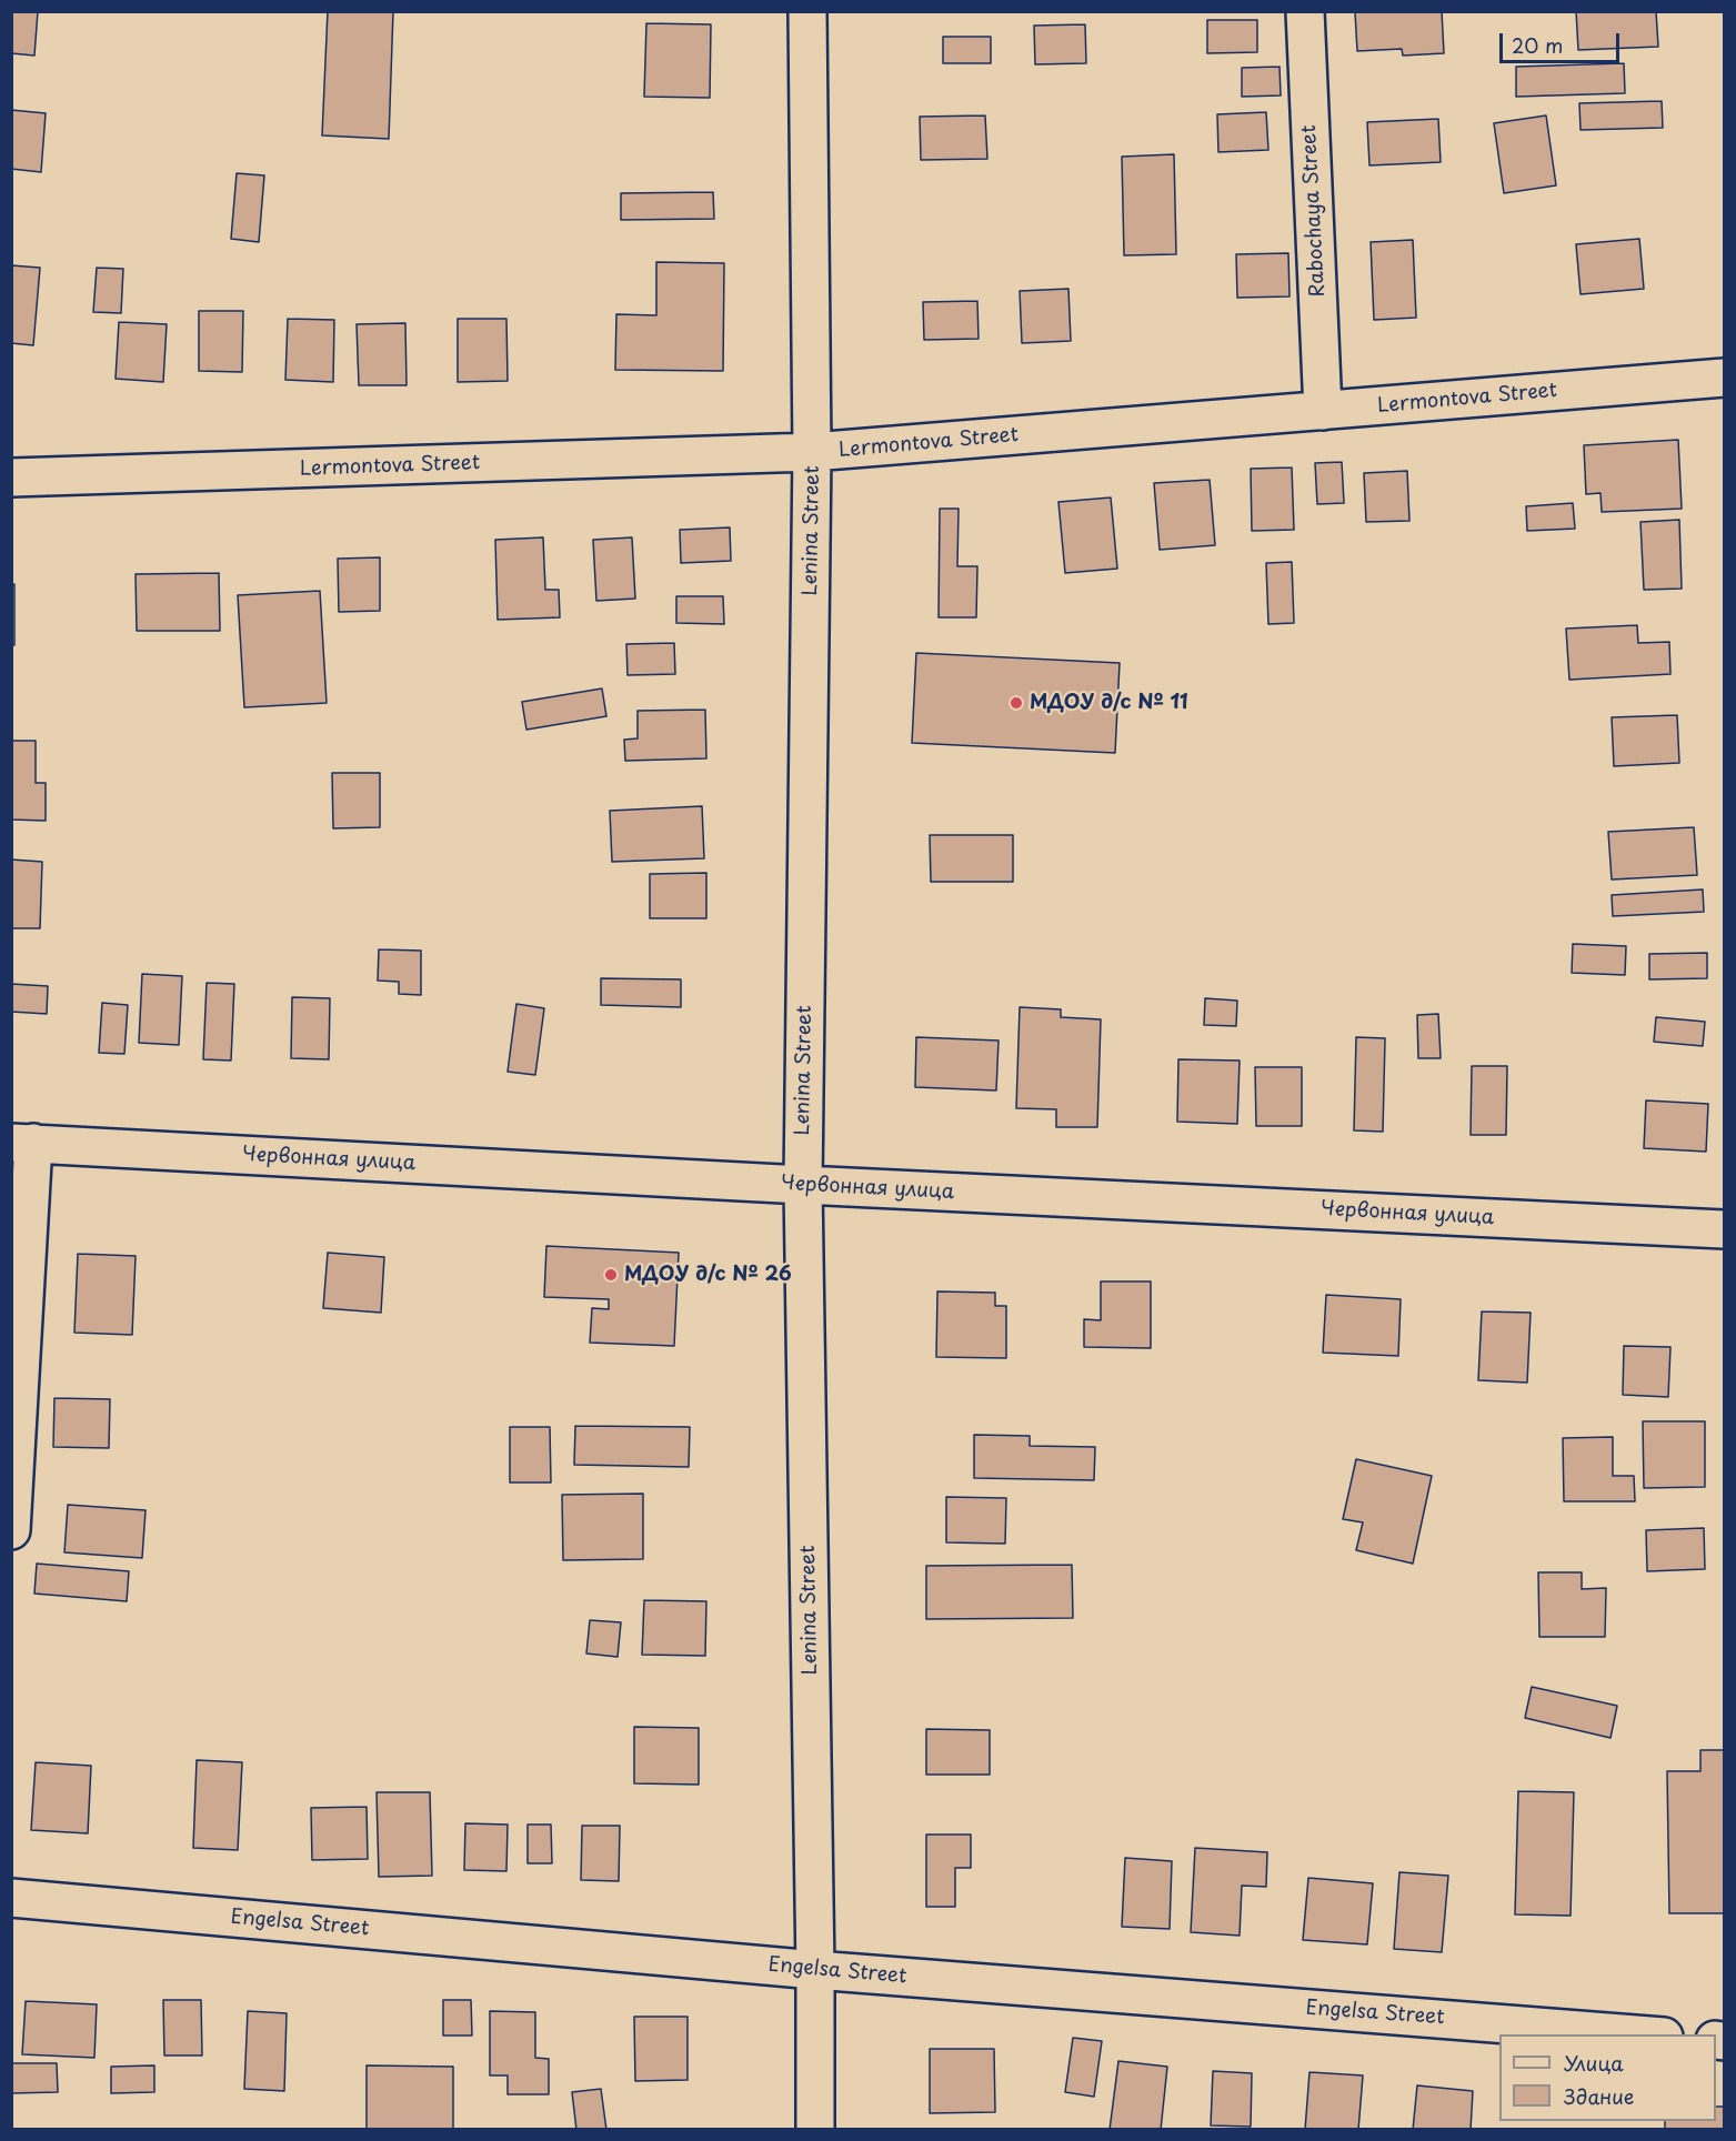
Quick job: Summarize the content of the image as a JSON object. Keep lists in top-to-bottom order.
{
  "streets": {
    "street": [
      "Rabochaya Street",
      "Lermontova Street",
      "Lenina Street",
      "Червонная улица",
      "Engelsa Street"
    ]
  },
  "crossings": [
    ["Rabochaya Street", "Lermontova Street"],
    ["Lermontova Street", "Lenina Street"],
    ["Lenina Street", "Червонная улица"],
    ["Lenina Street", "Engelsa Street"]
  ],
  "places": ["МДОУ д/с № 11", "МДОУ д/с № 26"],
  "legend": ["Улица", "Здание"],
  "scale_bar": "20 m"
}
